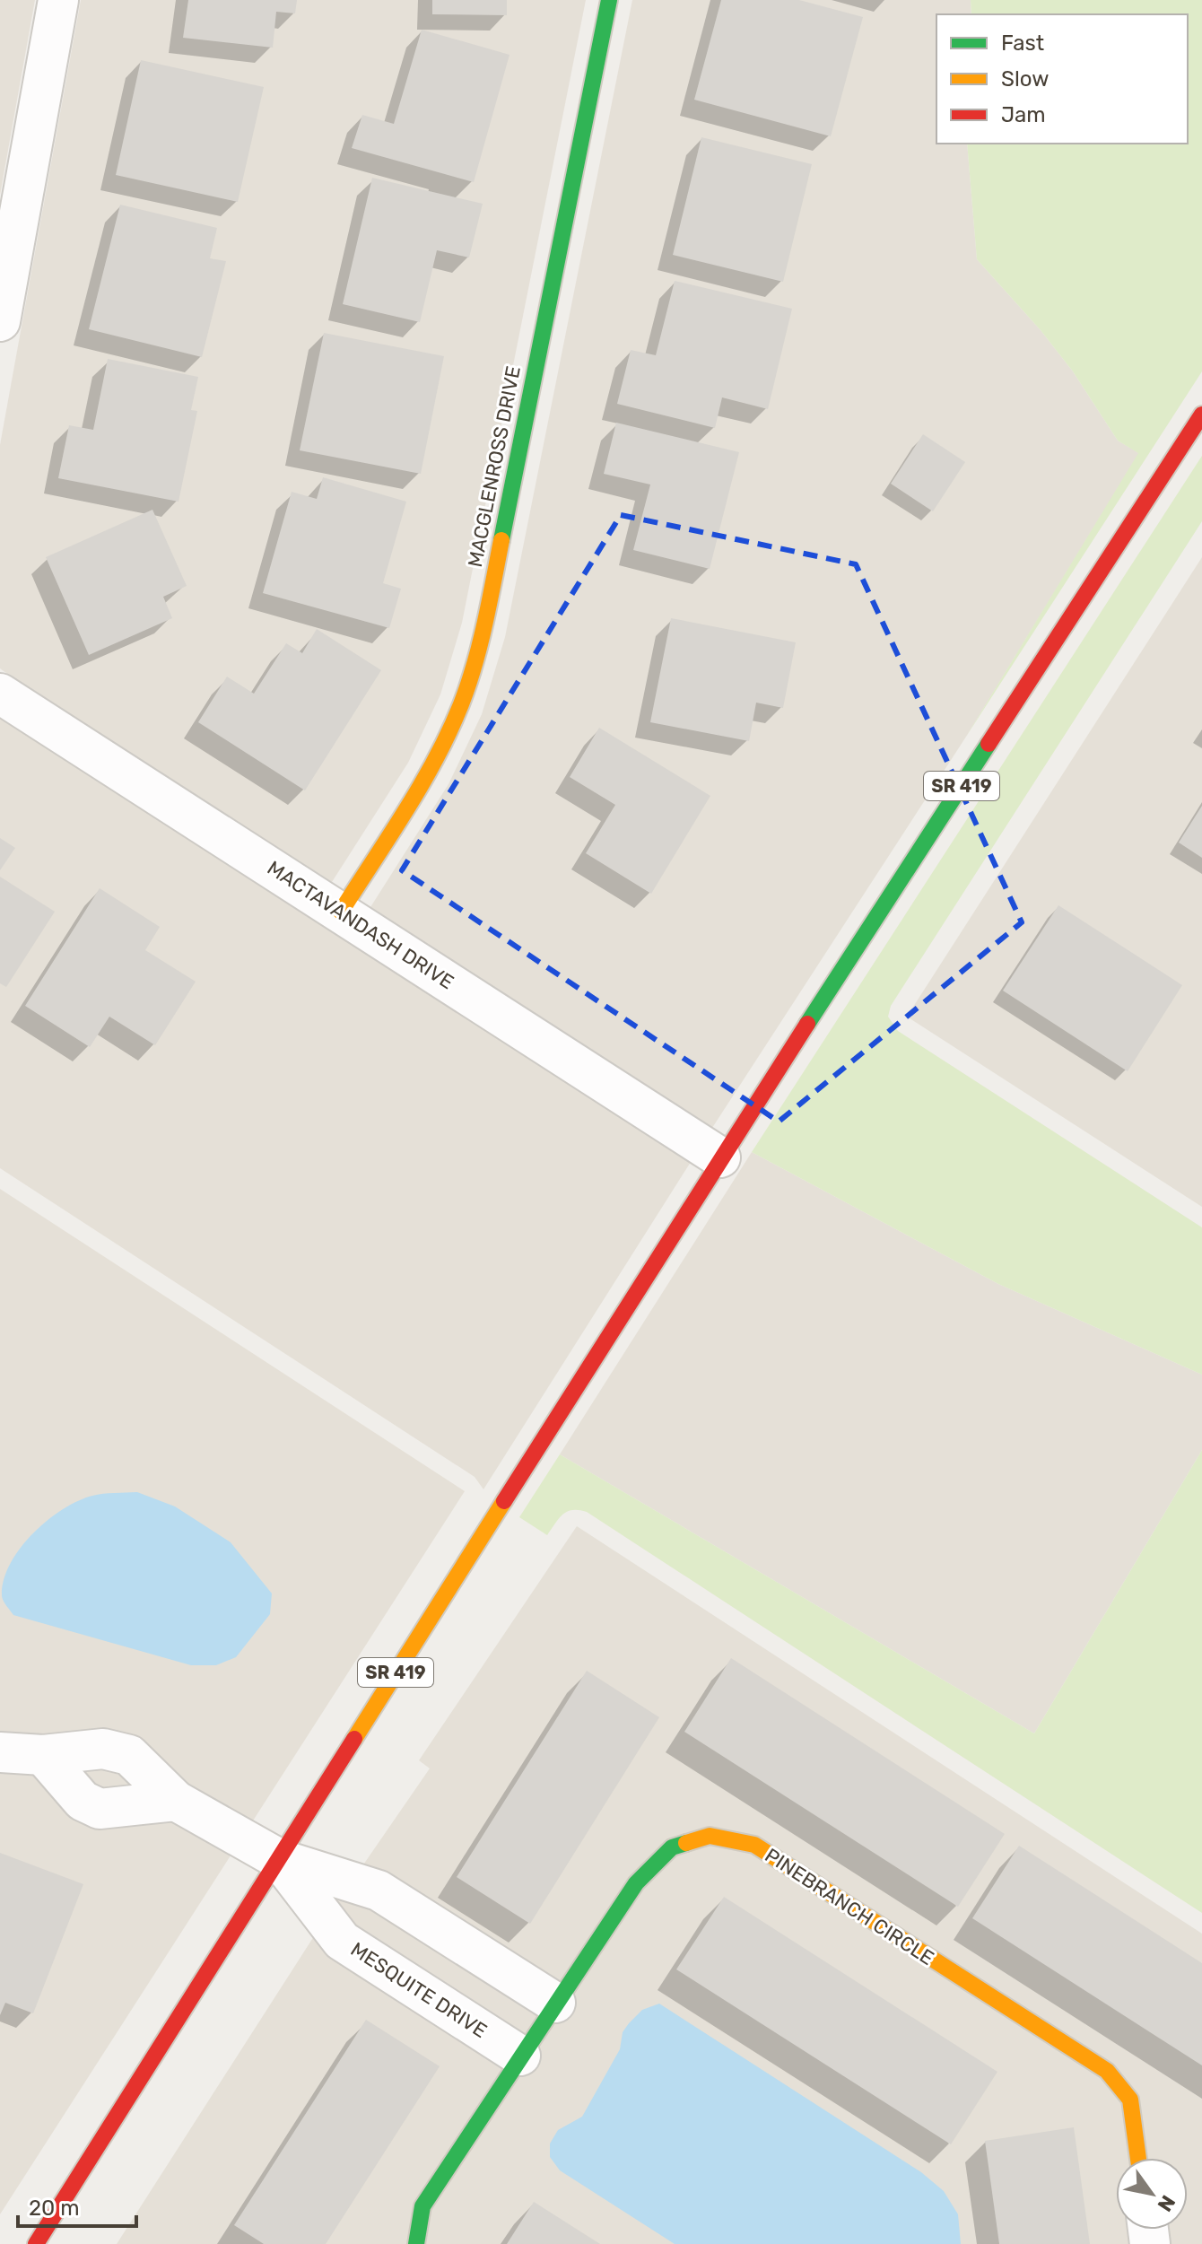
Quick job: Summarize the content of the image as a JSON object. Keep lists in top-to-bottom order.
{
  "streets": {
    "main road": ["MACGLENROSS DRIVE", "SR 419", "PINEBRANCH CIRCLE"],
    "street": ["MACTAVANDASH DRIVE", "MESQUITE DRIVE"]
  },
  "crossings": [
    ["MACGLENROSS DRIVE", "MACTAVANDASH DRIVE"],
    ["SR 419", "MACTAVANDASH DRIVE"],
    ["SR 419", "MESQUITE DRIVE"],
    ["PINEBRANCH CIRCLE", "MESQUITE DRIVE"]
  ],
  "legend": ["Fast", "Slow", "Jam"],
  "scale_bar": "20 m",
  "north": "bottom right"
}
